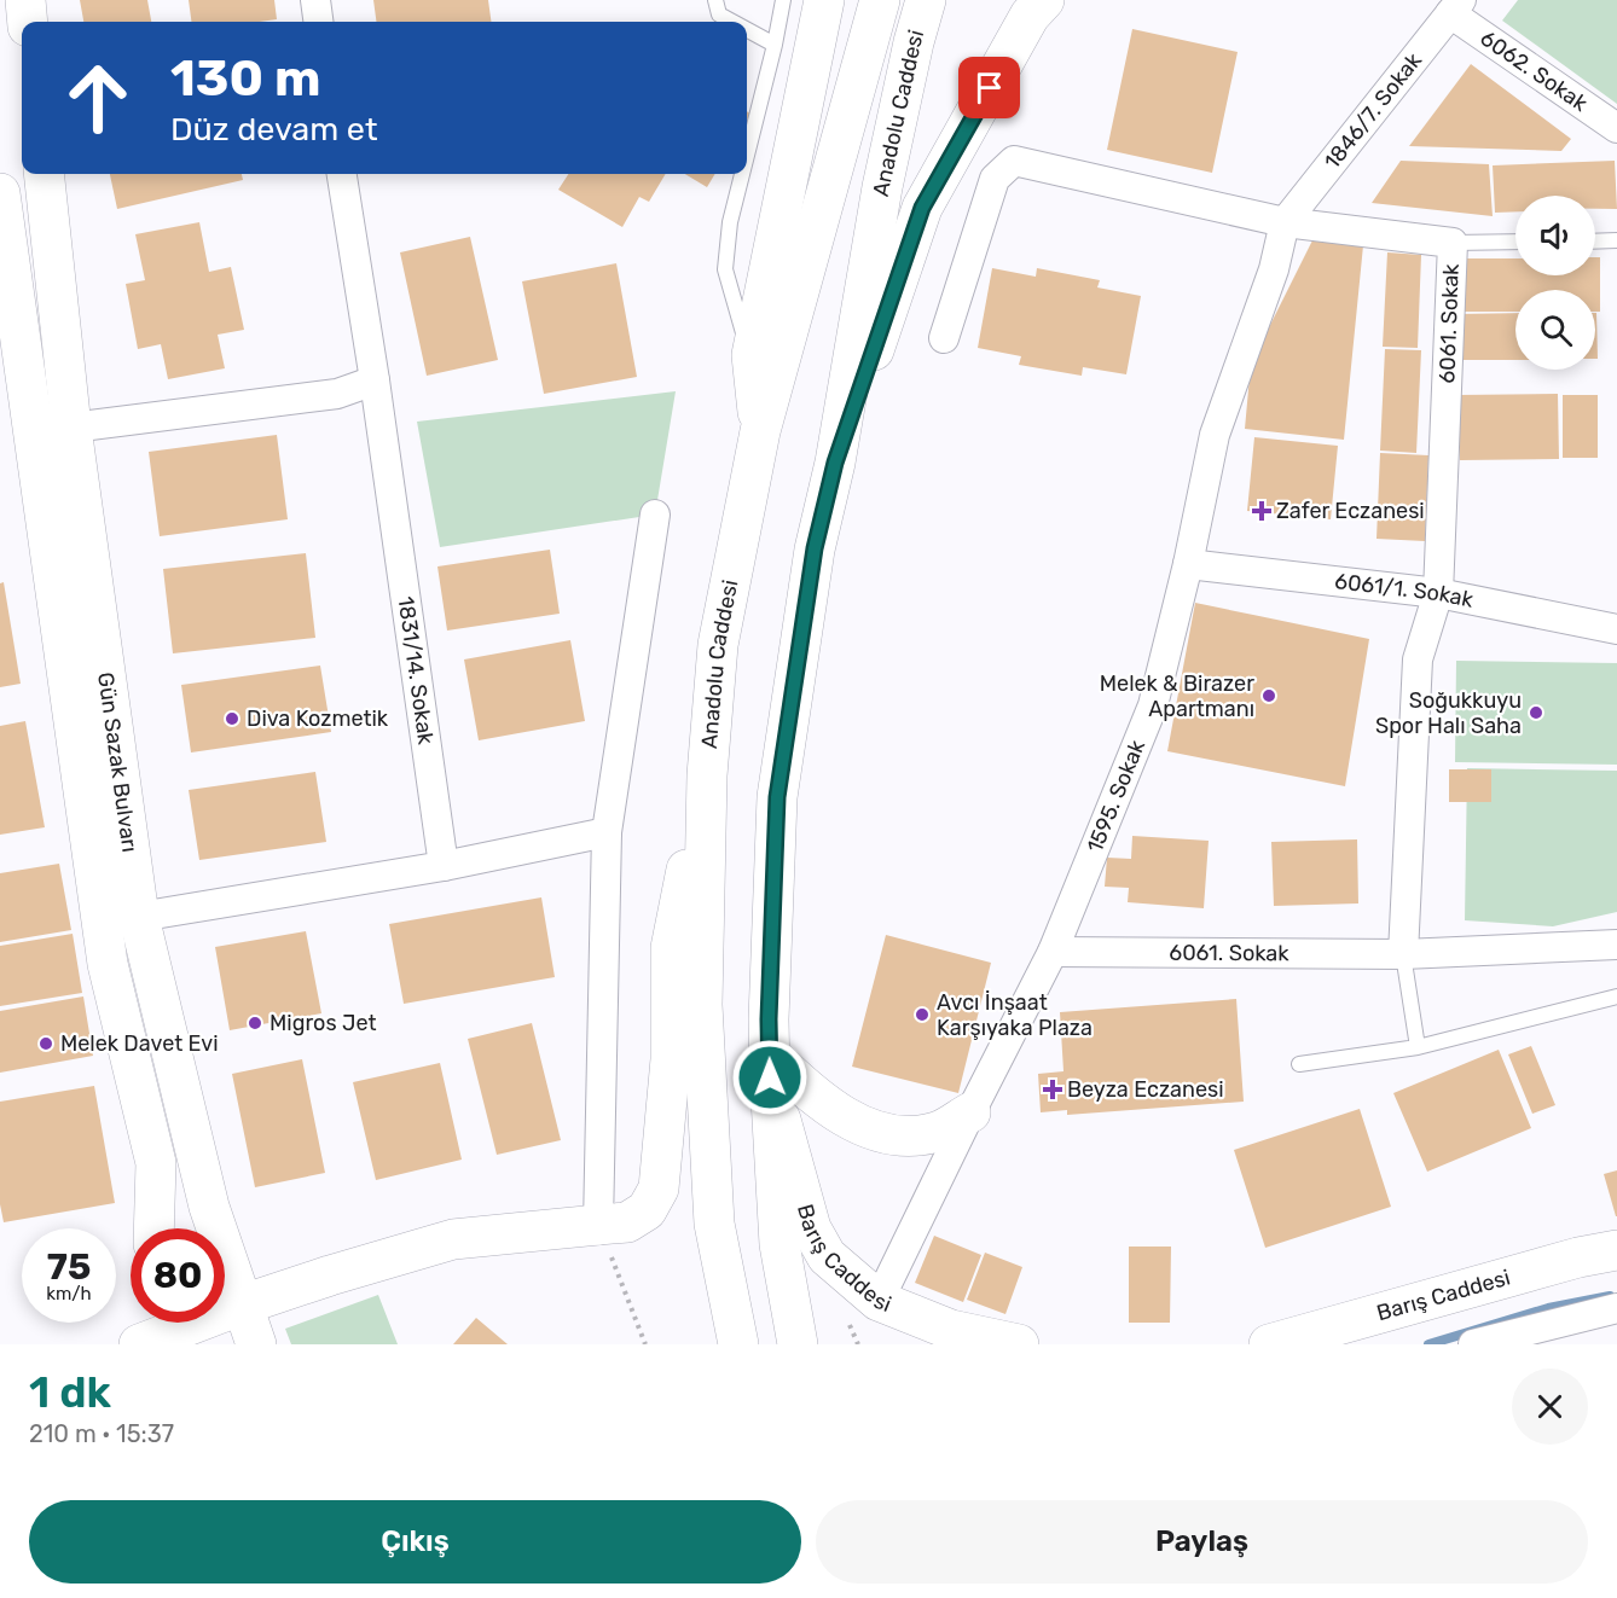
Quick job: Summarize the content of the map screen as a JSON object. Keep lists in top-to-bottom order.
{
  "streets": {
    "main road": ["Anadolu Caddesi", "Gün Sazak Bulvarı", "Barış Caddesi"],
    "street": [
      "6062. Sokak",
      "1846/7. Sokak",
      "6061. Sokak",
      "6061/1. Sokak",
      "1831/14. Sokak",
      "1595. Sokak"
    ]
  },
  "crossings": [
    ["6062. Sokak", "1846/7. Sokak"],
    ["1846/7. Sokak", "6061. Sokak"],
    ["1846/7. Sokak", "1595. Sokak"],
    ["Anadolu Caddesi", "Barış Caddesi"],
    ["6061. Sokak", "6061/1. Sokak"],
    ["6061. Sokak", "1595. Sokak"],
    ["6061/1. Sokak", "1595. Sokak"],
    ["1595. Sokak", "Barış Caddesi"]
  ],
  "places": {
    "health": ["Zafer Eczanesi", "Beyza Eczanesi"],
    "other": [
      "Melek & Birazer Apartmanı",
      "Soğukkuyu Spor Halı Saha",
      "Diva Kozmetik",
      "Avcı İnşaat Karşıyaka Plaza",
      "Migros Jet",
      "Melek Davet Evi"
    ]
  },
  "page": {
    "turn": ["130 m", "Düz devam et"],
    "speed": "75 km/h",
    "limit": "80",
    "heading": ["1 dk", "210 m · 15:37"],
    "buttons": ["Çıkış", "Paylaş"]
  }
}
